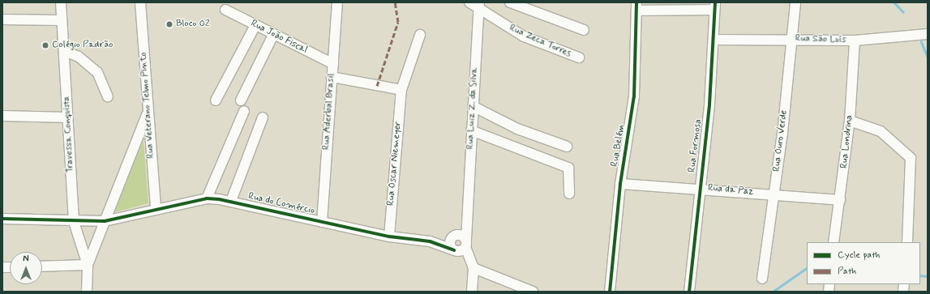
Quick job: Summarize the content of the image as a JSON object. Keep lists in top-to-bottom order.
{
  "streets": {
    "street": [
      "Rua João Fiscal",
      "Rua São Luís",
      "Rua Zeca Torres",
      "Rua Veterano Telmo Pinto",
      "Rua Luiz Z. da Silva",
      "Rua Aderbal Brasil",
      "Travessa Conquista",
      "Rua Ouro Verde",
      "Rua Londrina",
      "Rua Belém",
      "Rua Formosa",
      "Rua Oscar Niemeyer",
      "Rua da Paz",
      "Rua do Comércio"
    ]
  },
  "crossings": [
    ["Rua João Fiscal", "Rua Aderbal Brasil"],
    ["Rua São Luís", "Rua Ouro Verde"],
    ["Rua São Luís", "Rua Londrina"],
    ["Rua São Luís", "Rua Formosa"],
    ["Rua Zeca Torres", "Rua Luiz Z. da Silva"],
    ["Rua Veterano Telmo Pinto", "Rua do Comércio"],
    ["Rua Luiz Z. da Silva", "Rua do Comércio"],
    ["Rua Aderbal Brasil", "Rua do Comércio"],
    ["Travessa Conquista", "Rua do Comércio"],
    ["Rua Ouro Verde", "Rua da Paz"],
    ["Rua Londrina", "Rua da Paz"],
    ["Rua Belém", "Rua da Paz"],
    ["Rua Formosa", "Rua da Paz"],
    ["Rua Oscar Niemeyer", "Rua do Comércio"]
  ],
  "places": ["Bloco O2", "Colégio Padrão"],
  "legend": ["Cycle path", "Path"],
  "north": "top"
}
